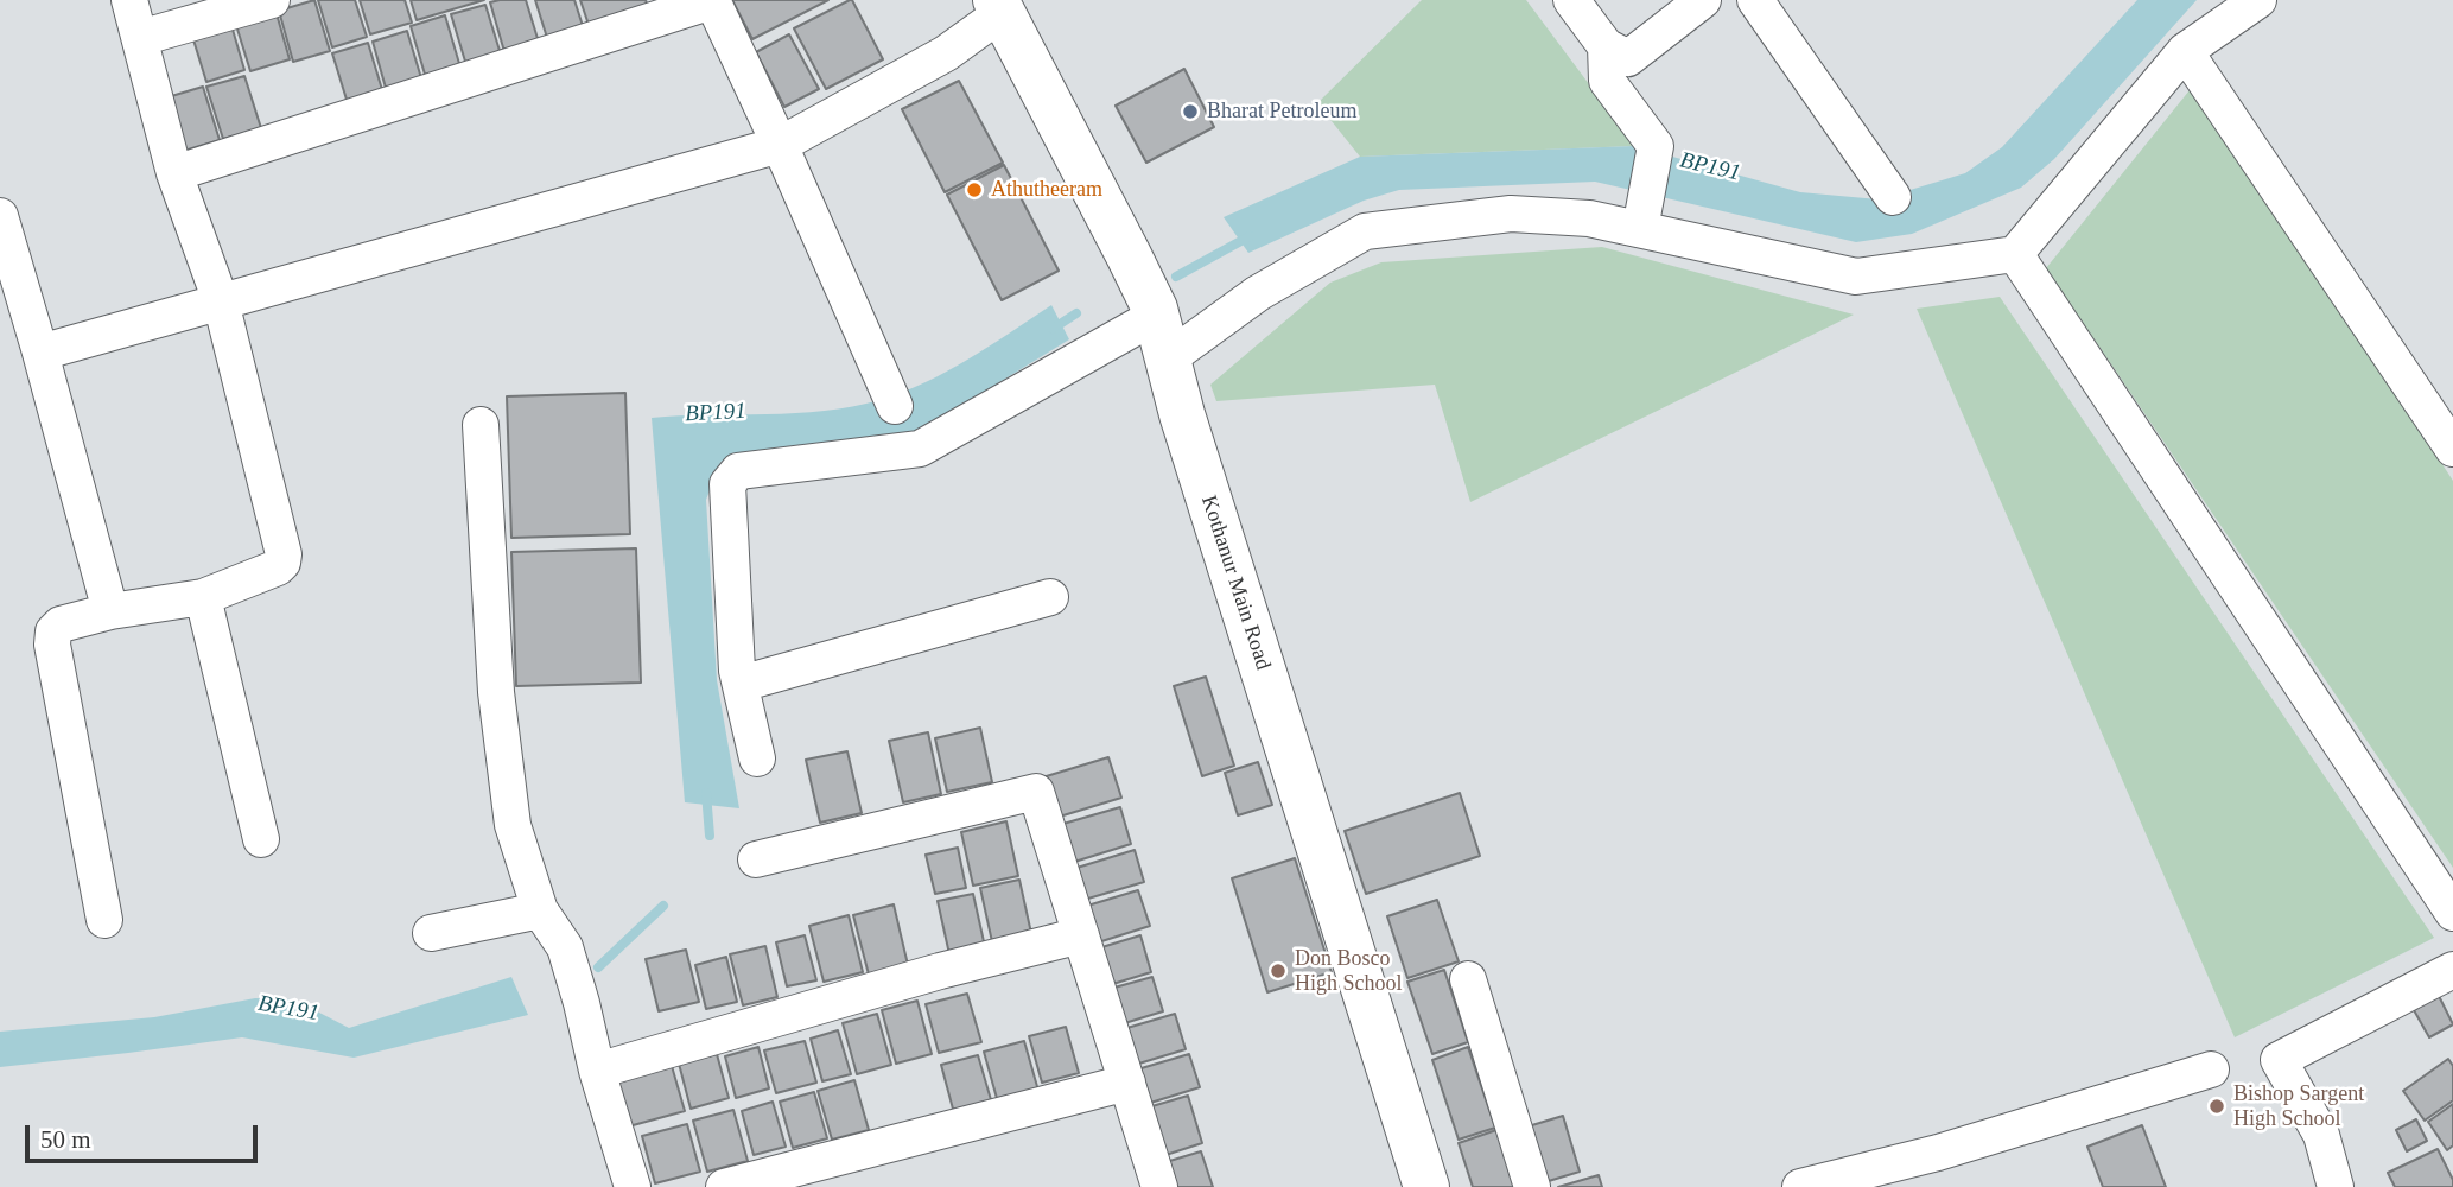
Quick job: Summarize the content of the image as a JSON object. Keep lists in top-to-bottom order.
{
  "streets": {
    "main road": ["Kothanur Main Road"]
  },
  "water": ["BP191"],
  "places": [
    "Bharat Petroleum",
    "Athutheeram",
    "Don Bosco High School",
    "Bishop Sargent High School"
  ],
  "scale_bar": "50 m"
}
